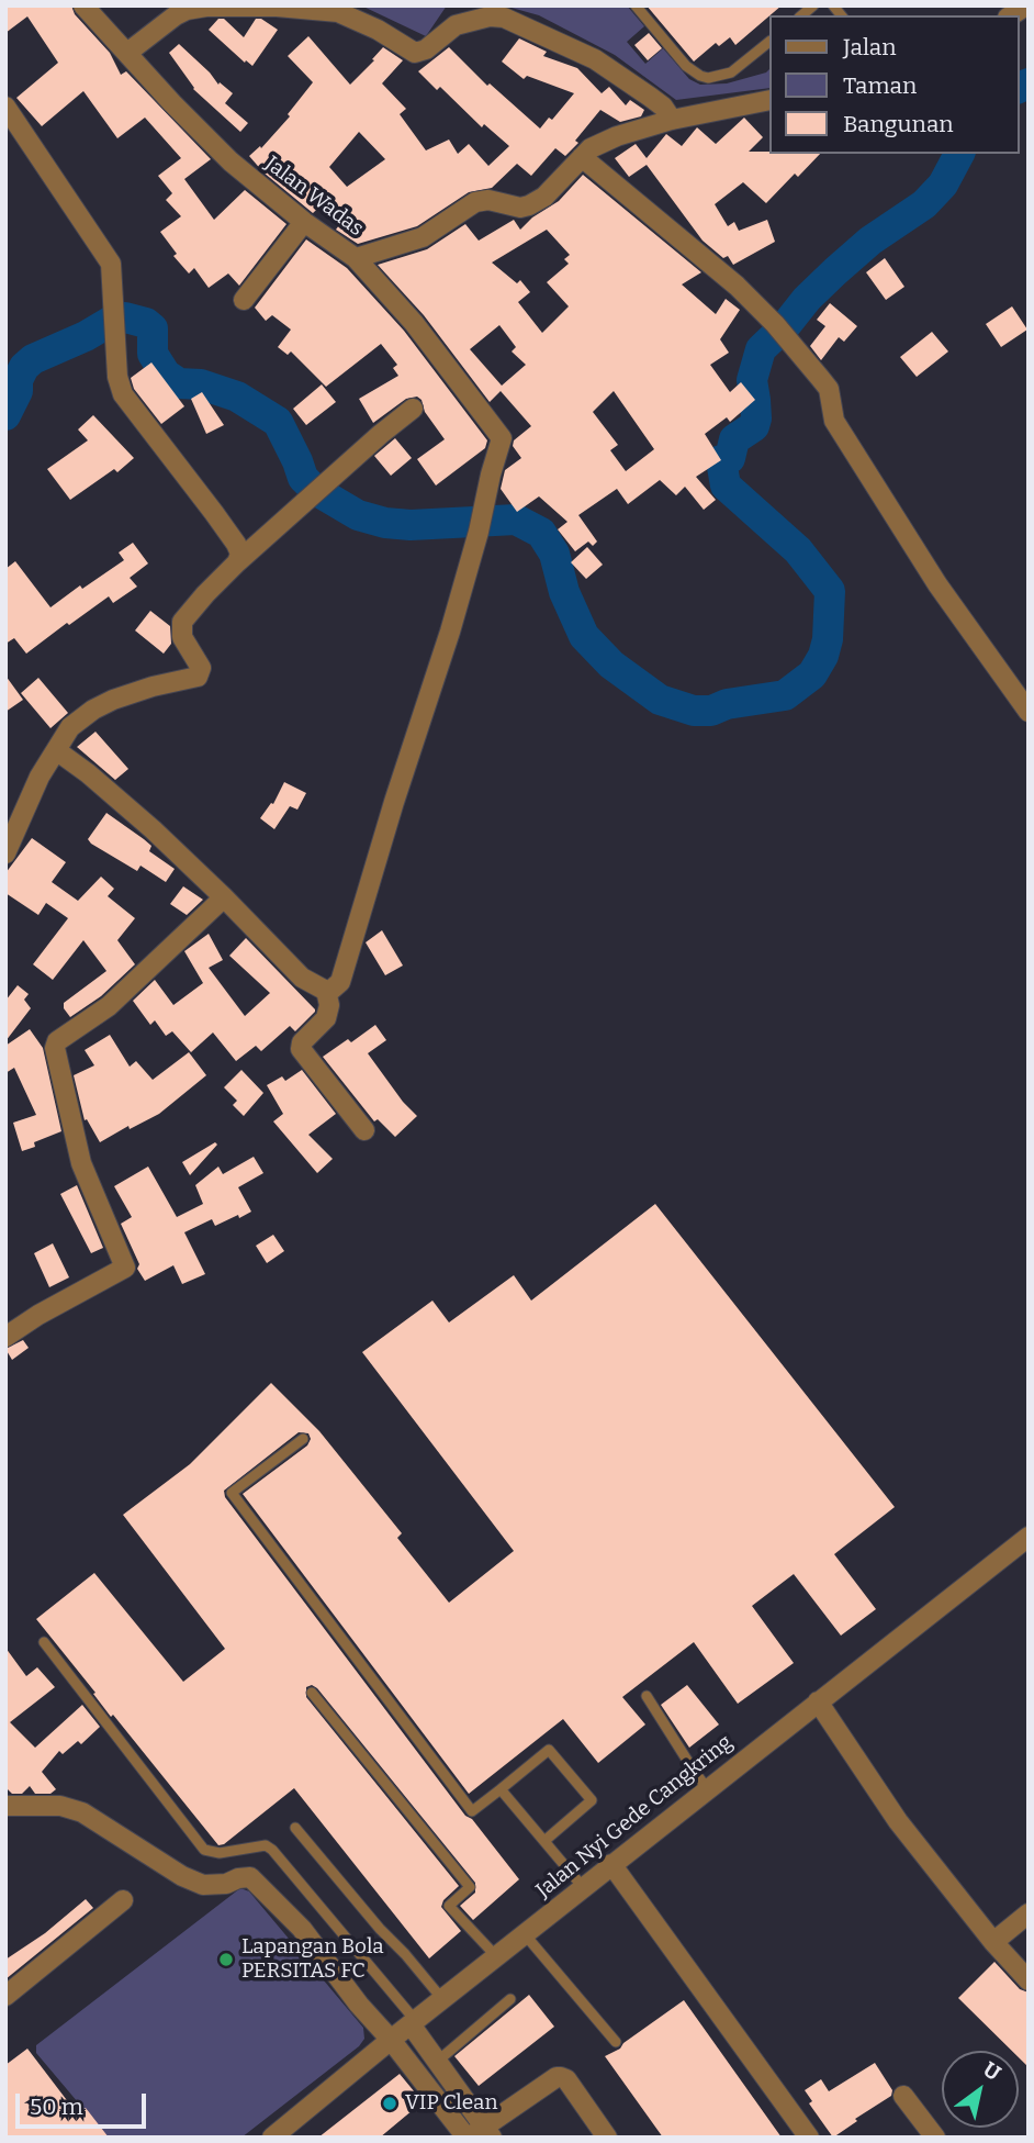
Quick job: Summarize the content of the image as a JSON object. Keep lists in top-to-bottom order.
{
  "streets": {
    "street": ["Jalan Wadas", "Jalan Nyi Gede Cangkring"]
  },
  "places": ["Lapangan Bola PERSITAS FC", "VIP Clean"],
  "legend": ["Jalan", "Taman", "Bangunan"],
  "scale_bar": "50 m",
  "north": "top right"
}
